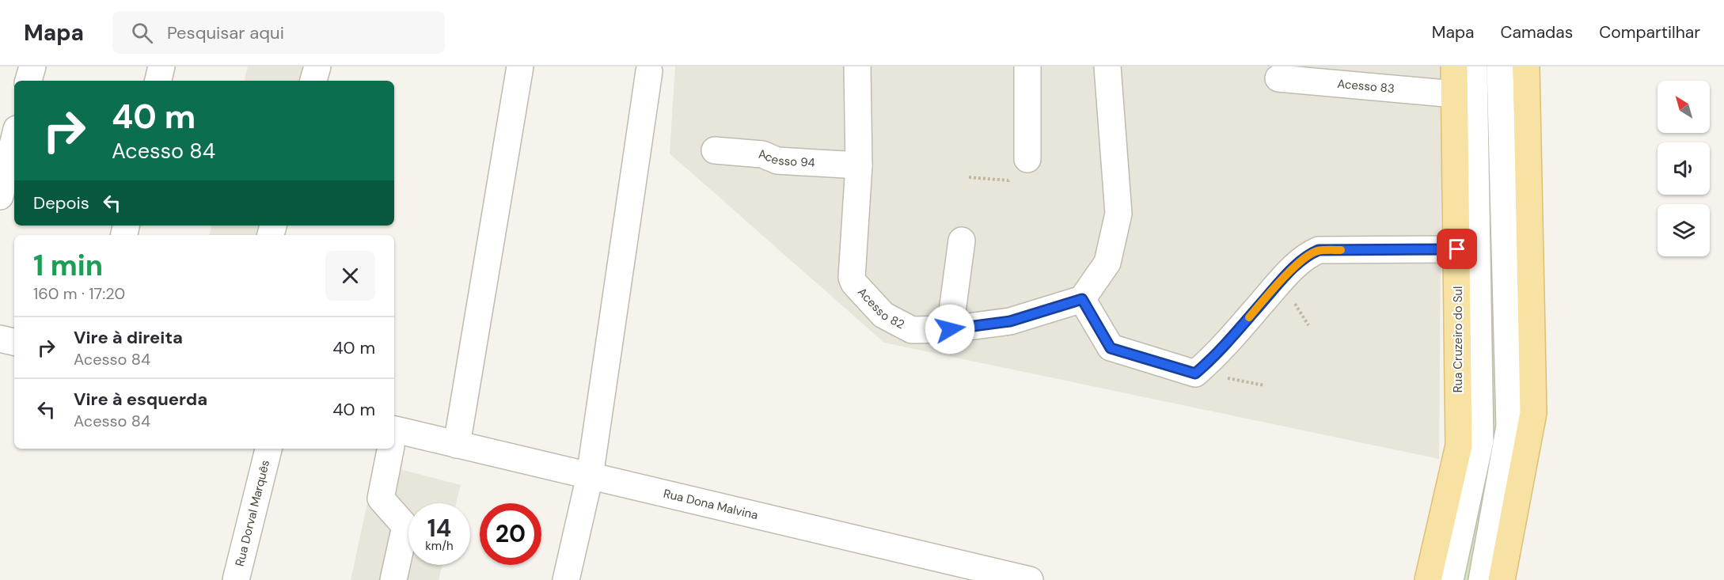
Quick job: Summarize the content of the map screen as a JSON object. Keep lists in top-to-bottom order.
{
  "streets": {
    "main road": ["Rua Cruzeiro do Sul"],
    "street": [
      "Acesso 83",
      "Acesso 94",
      "Acesso 82",
      "Rua Dona Malvina",
      "Rua Dorval Marquês"
    ]
  },
  "crossings": [
    ["Acesso 83", "Rua Cruzeiro do Sul"],
    ["Acesso 94", "Acesso 82"]
  ],
  "north": "top left",
  "page": {
    "header": "Mapa",
    "search": "Pesquisar aqui",
    "nav": ["Mapa", "Camadas", "Compartilhar"],
    "turn": ["40 m", "Acesso 84"],
    "then": "Depois",
    "heading": ["1 min", "160 m · 17:20"],
    "list": [
      {
        "name": "Vire à direita",
        "note": "Acesso 84",
        "value": "40 m"
      },
      {
        "name": "Vire à esquerda",
        "note": "Acesso 84",
        "value": "40 m"
      }
    ],
    "speed": "14 km/h",
    "limit": "20"
  }
}
